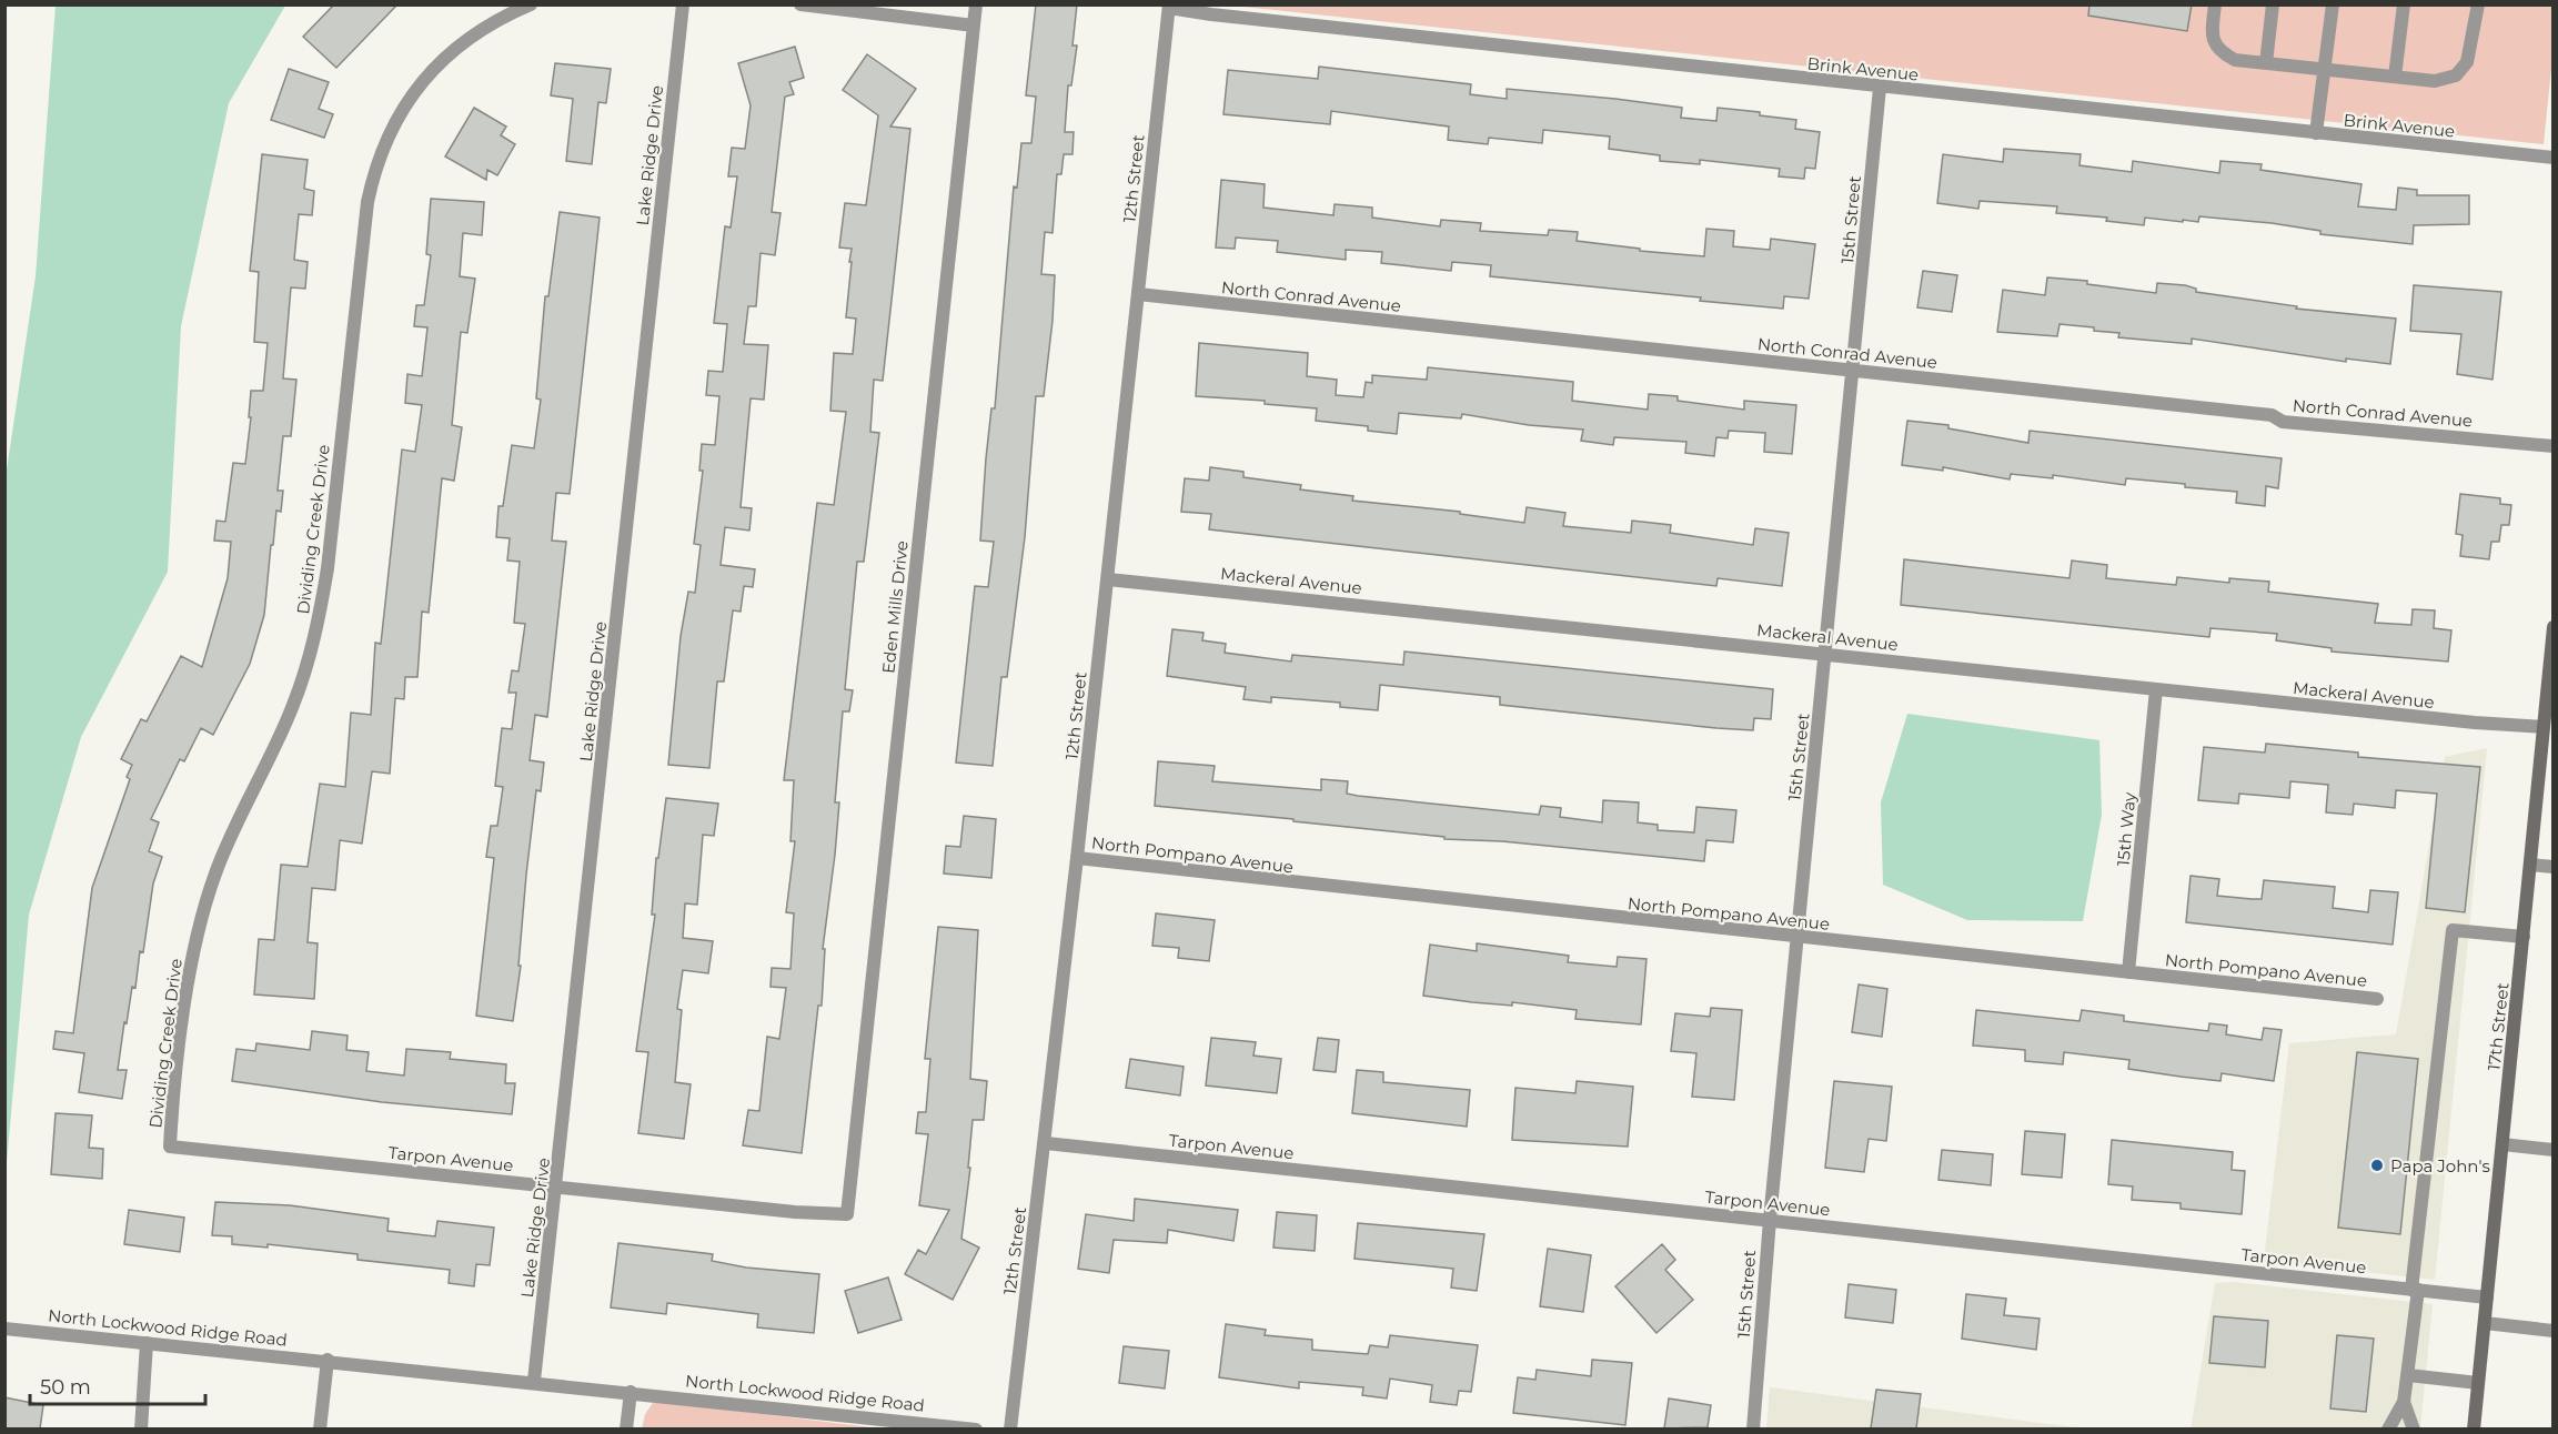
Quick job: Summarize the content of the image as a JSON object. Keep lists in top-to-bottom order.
{
  "streets": {
    "main road": ["17th Street"],
    "street": [
      "Brink Avenue",
      "Lake Ridge Drive",
      "12th Street",
      "15th Street",
      "North Conrad Avenue",
      "Dividing Creek Drive",
      "Mackeral Avenue",
      "Eden Mills Drive",
      "15th Way",
      "North Pompano Avenue",
      "Tarpon Avenue",
      "North Lockwood Ridge Road"
    ]
  },
  "crossings": [
    ["Brink Avenue", "12th Street"],
    ["Brink Avenue", "15th Street"],
    ["Lake Ridge Drive", "Tarpon Avenue"],
    ["Lake Ridge Drive", "North Lockwood Ridge Road"],
    ["12th Street", "North Conrad Avenue"],
    ["12th Street", "Mackeral Avenue"],
    ["12th Street", "North Pompano Avenue"],
    ["12th Street", "Tarpon Avenue"],
    ["15th Street", "North Conrad Avenue"],
    ["15th Street", "Mackeral Avenue"],
    ["15th Street", "North Pompano Avenue"],
    ["15th Street", "Tarpon Avenue"],
    ["Dividing Creek Drive", "Tarpon Avenue"],
    ["Mackeral Avenue", "15th Way"],
    ["Mackeral Avenue", "17th Street"],
    ["Eden Mills Drive", "Tarpon Avenue"],
    ["15th Way", "North Pompano Avenue"],
    ["17th Street", "Tarpon Avenue"]
  ],
  "places": ["Papa John's"],
  "scale_bar": "50 m"
}
